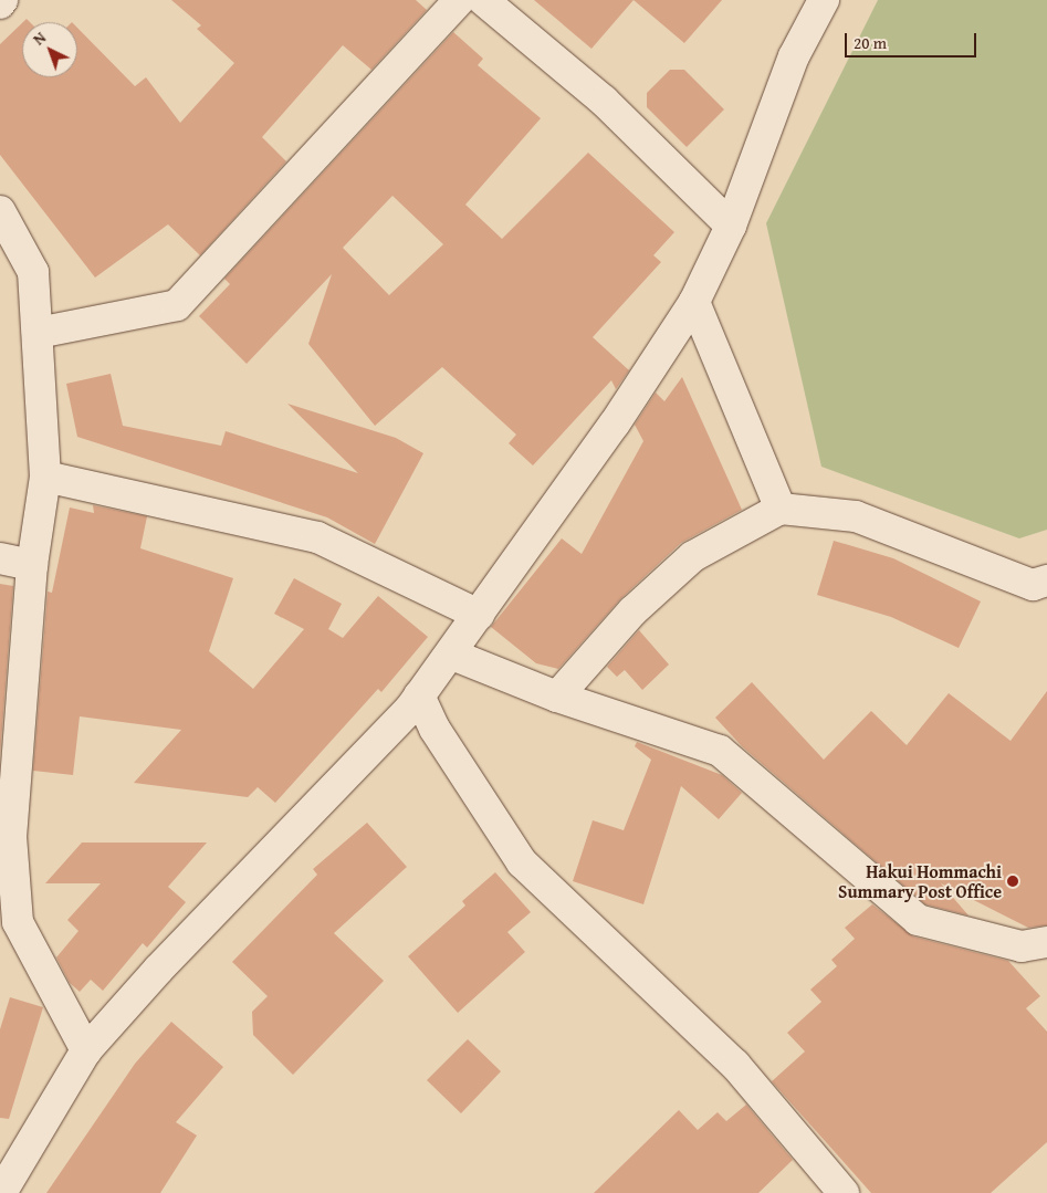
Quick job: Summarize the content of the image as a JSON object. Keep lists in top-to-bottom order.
{
  "places": ["Hakui Hommachi Summary Post Office"],
  "scale_bar": "20 m",
  "north": "top left"
}
